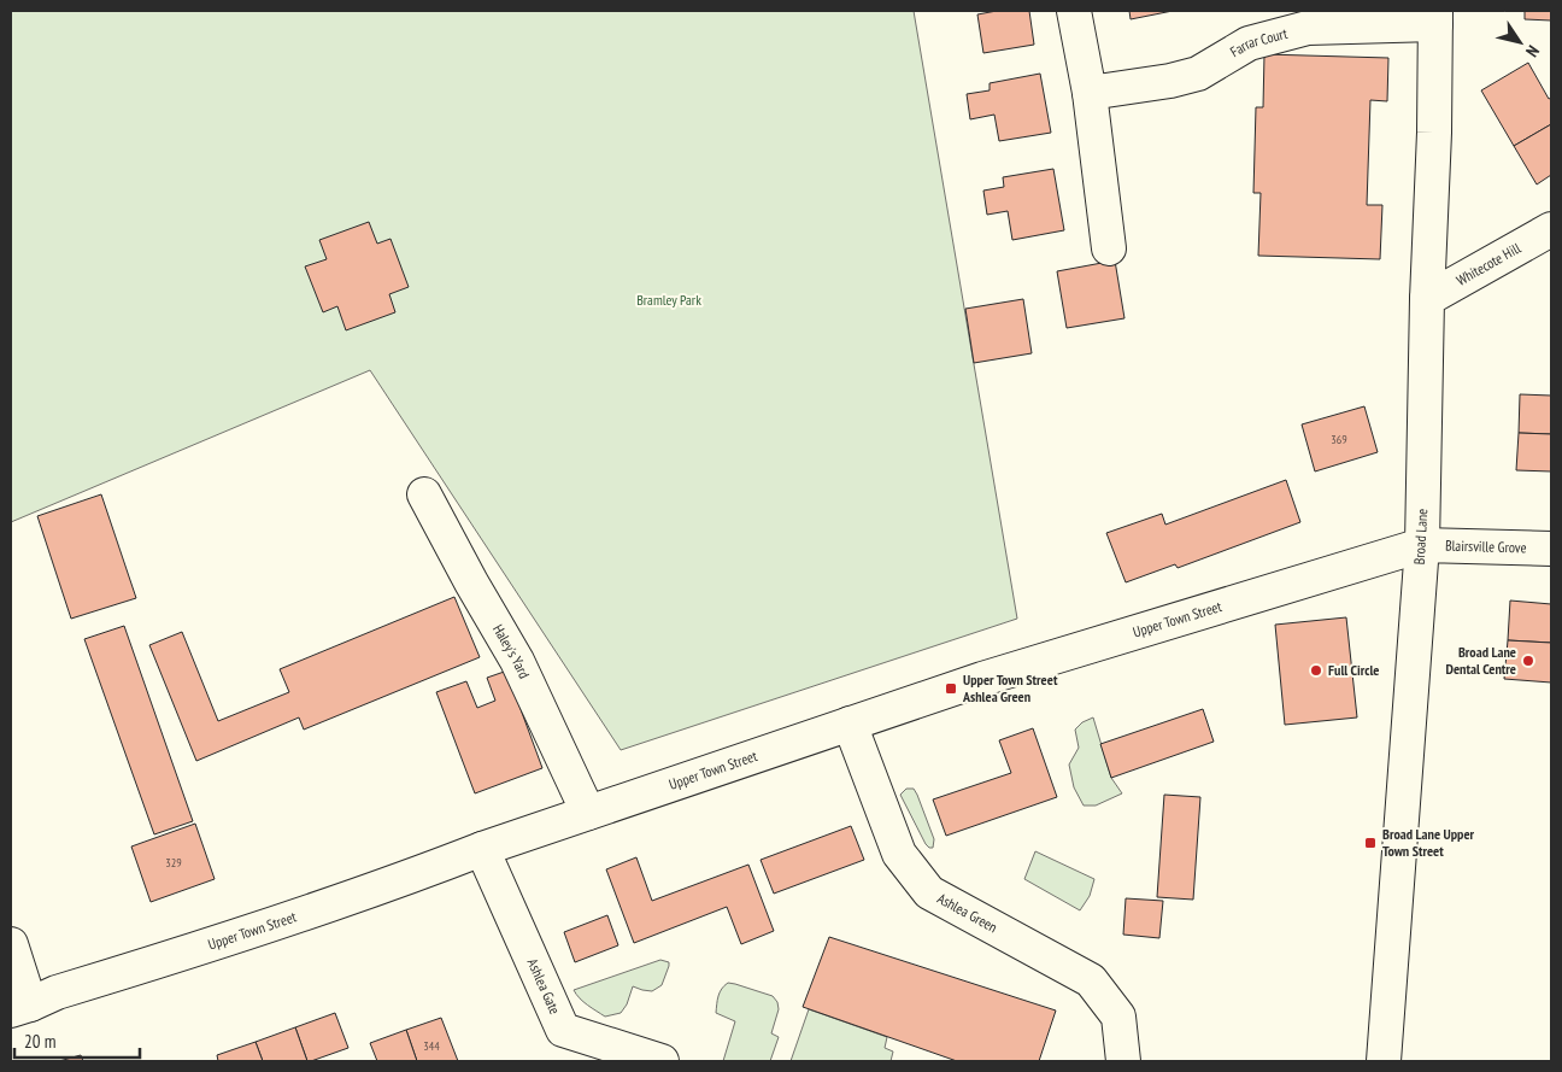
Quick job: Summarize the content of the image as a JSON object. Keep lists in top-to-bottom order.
{
  "streets": {
    "street": [
      "Farrar Court",
      "Whitecote Hill",
      "Broad Lane",
      "Blairsville Grove",
      "Upper Town Street",
      "Haley's Yard",
      "Ashlea Green",
      "Ashlea Gate"
    ]
  },
  "crossings": [
    ["Farrar Court", "Broad Lane"],
    ["Whitecote Hill", "Broad Lane"],
    ["Broad Lane", "Blairsville Grove"],
    ["Broad Lane", "Upper Town Street"],
    ["Blairsville Grove", "Upper Town Street"],
    ["Upper Town Street", "Haley's Yard"],
    ["Upper Town Street", "Ashlea Green"],
    ["Upper Town Street", "Ashlea Gate"]
  ],
  "parks": ["Bramley Park"],
  "places": {
    "other": ["Broad Lane Dental Centre", "Full Circle"],
    "transit": ["Upper Town Street Ashlea Green", "Broad Lane Upper Town Street"]
  },
  "house_numbers": ["369", "329", "344"],
  "scale_bar": "20 m",
  "north": "bottom right"
}
